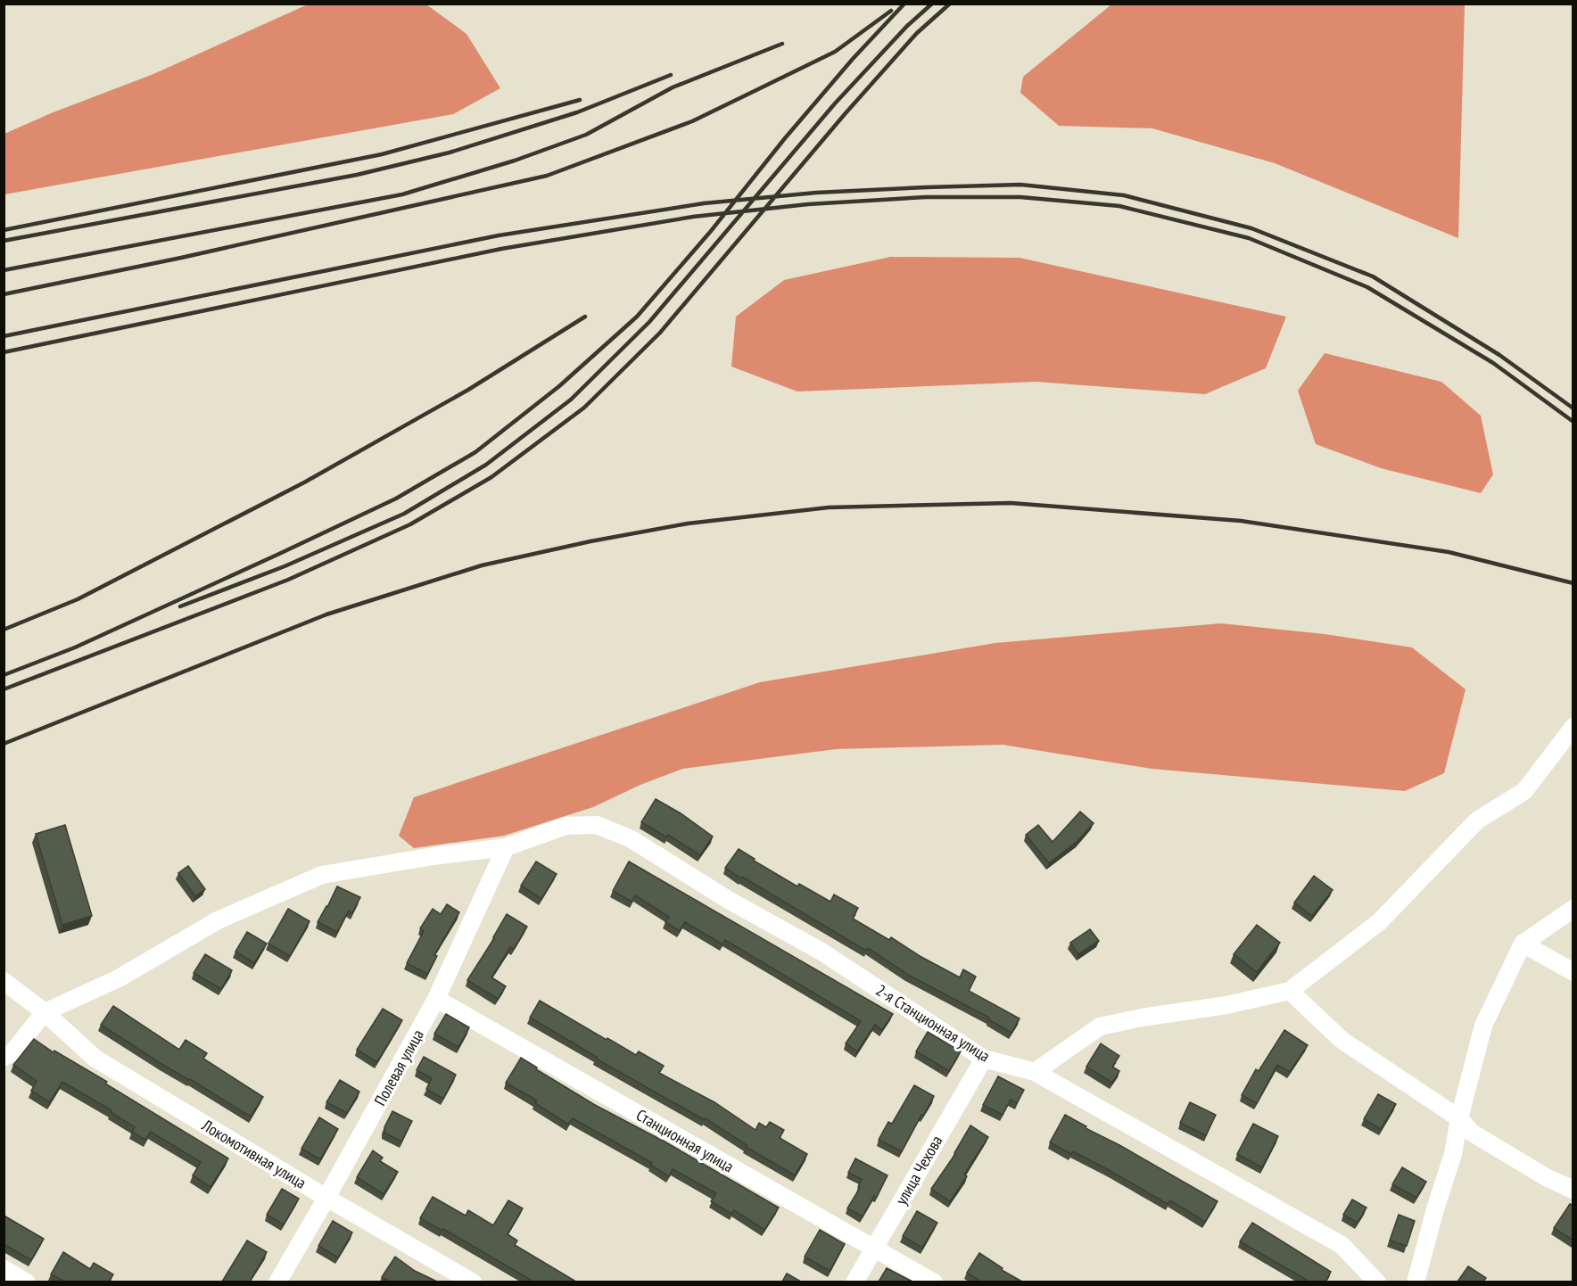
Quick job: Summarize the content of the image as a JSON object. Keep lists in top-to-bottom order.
{
  "streets": {
    "street": [
      "2-я Станционная улица",
      "Полевая улица",
      "Станционная улица",
      "Локомотивная улица",
      "улица Чехова"
    ]
  },
  "crossings": [
    ["2-я Станционная улица", "Полевая улица"],
    ["2-я Станционная улица", "Локомотивная улица"],
    ["2-я Станционная улица", "улица Чехова"],
    ["Полевая улица", "Станционная улица"],
    ["Полевая улица", "Локомотивная улица"],
    ["Станционная улица", "улица Чехова"]
  ]
}
